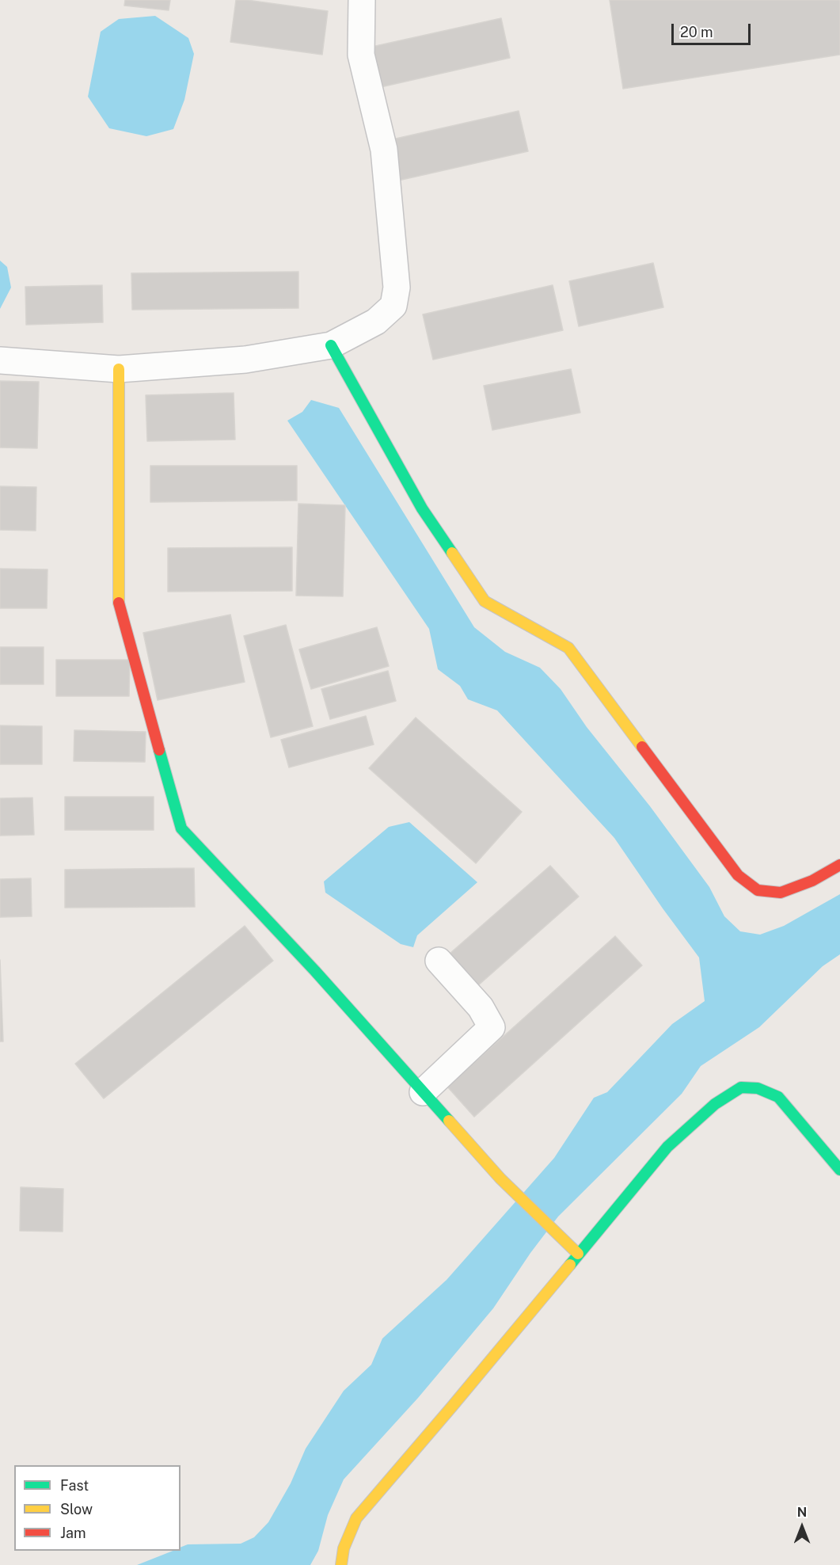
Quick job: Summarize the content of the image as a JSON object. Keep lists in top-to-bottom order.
{
  "legend": ["Fast", "Slow", "Jam"],
  "scale_bar": "20 m",
  "north": "top"
}
